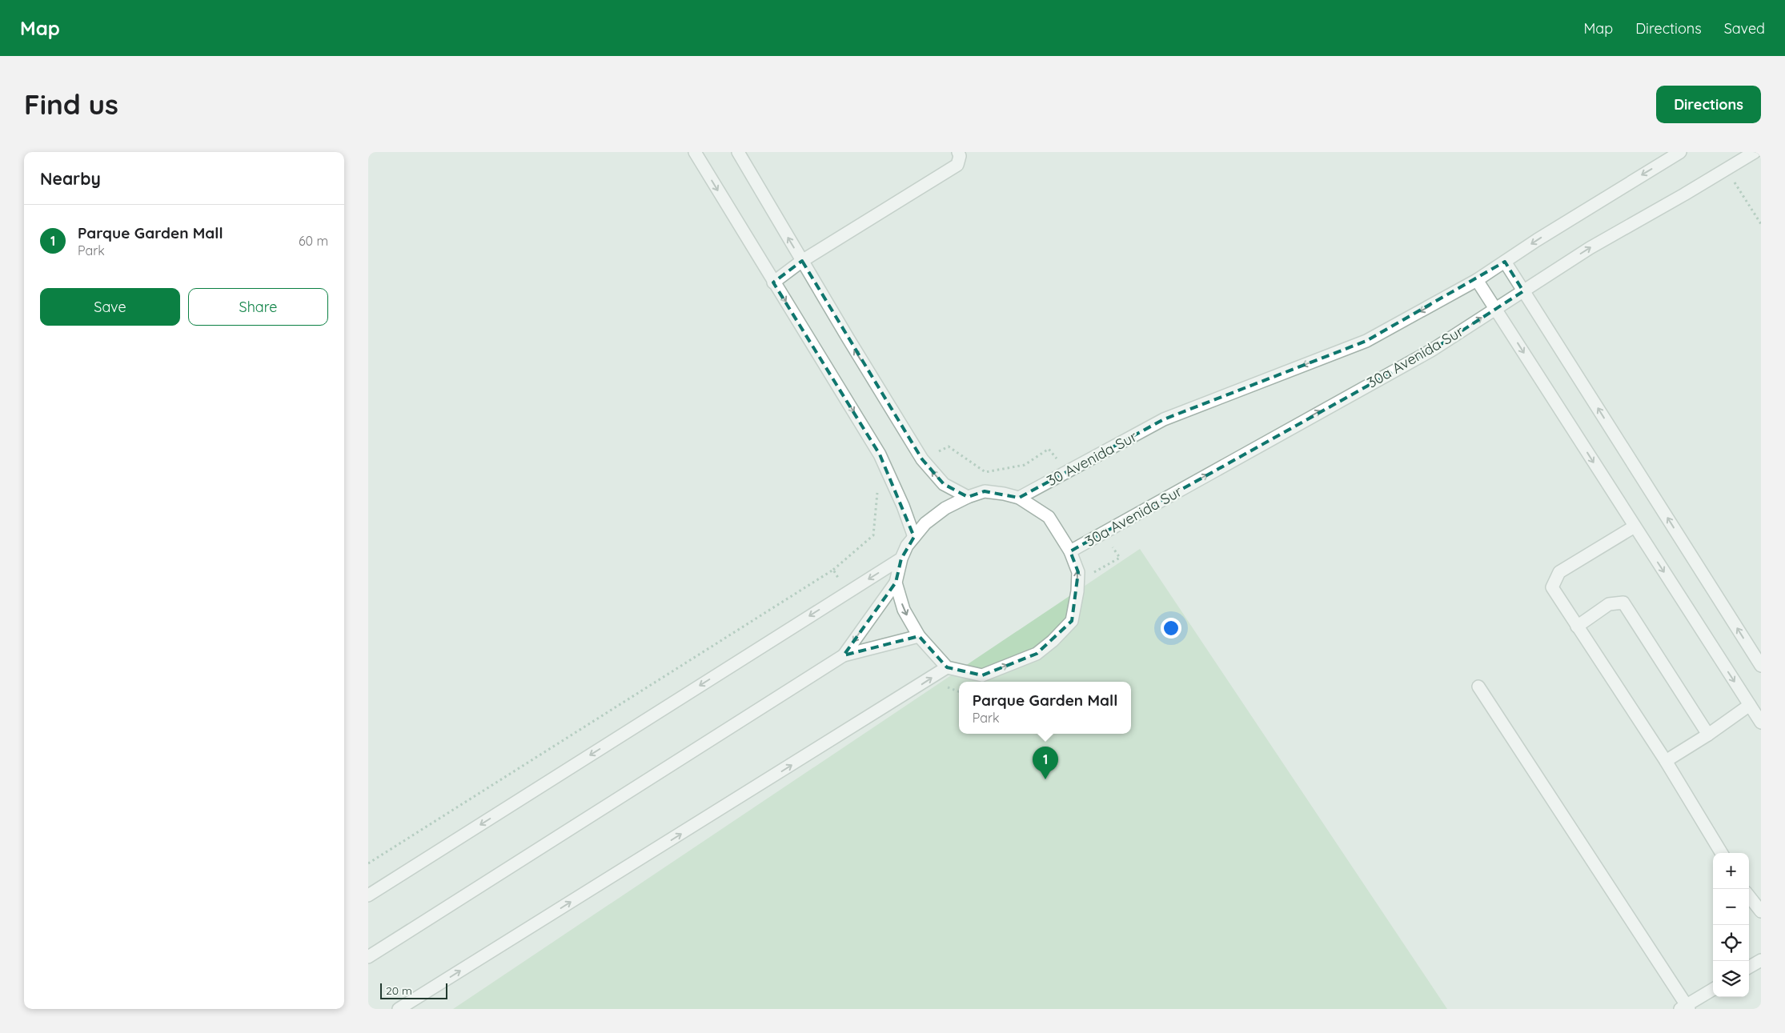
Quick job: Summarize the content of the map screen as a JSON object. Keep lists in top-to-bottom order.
{
  "streets": {
    "street": ["30a Avenida Sur", "30 Avenida Sur"]
  },
  "one_way": ["30a Avenida Sur", "30 Avenida Sur"],
  "scale_bar": "20 m",
  "page": {
    "header": "Map",
    "nav": ["Map", "Directions", "Saved"],
    "buttons": [
      "Directions",
      ["Save", "Share"]
    ],
    "title": "Find us",
    "heading": "Nearby",
    "list": [
      {
        "mark": "1",
        "name": "Parque Garden Mall",
        "note": "Park",
        "value": "60 m"
      }
    ],
    "popup": ["Parque Garden Mall", "Park"],
    "pins": "1",
    "map_buttons": ["+", "−"],
    "scale": "20 m"
  }
}
